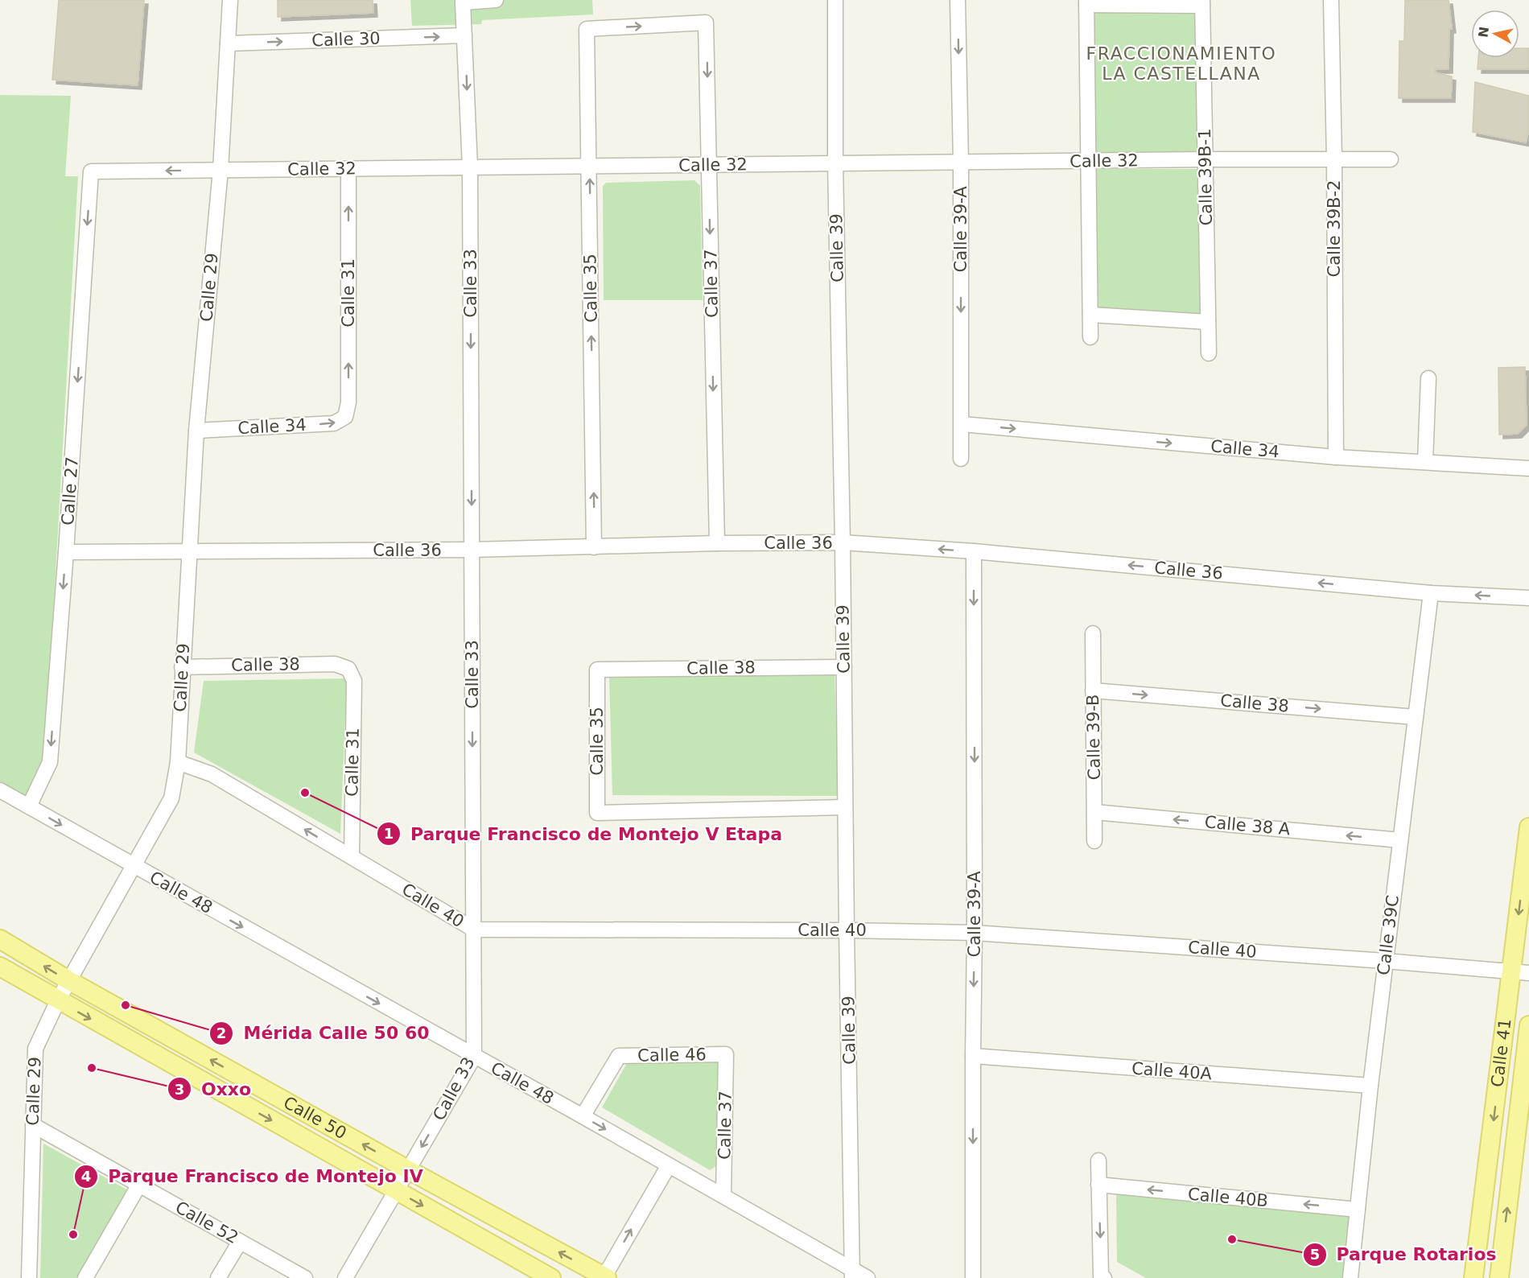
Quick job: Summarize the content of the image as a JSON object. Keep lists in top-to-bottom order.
{
  "streets": {
    "main road": ["Calle 41", "Calle 50"],
    "street": [
      "Calle 30",
      "Calle 32",
      "Calle 39B-1",
      "Calle 39B-2",
      "Calle 39-A",
      "Calle 39",
      "Calle 33",
      "Calle 37",
      "Calle 29",
      "Calle 35",
      "Calle 31",
      "Calle 34",
      "Calle 27",
      "Calle 36",
      "Calle 38",
      "Calle 39-B",
      "Calle 38 A",
      "Calle 48",
      "Calle 40",
      "Calle 39C",
      "Calle 46",
      "Calle 40A",
      "Calle 40B",
      "Calle 52"
    ]
  },
  "crossings": [
    ["Calle 30", "Calle 33"],
    ["Calle 30", "Calle 29"],
    ["Calle 32", "Calle 39B-1"],
    ["Calle 32", "Calle 39B-2"],
    ["Calle 32", "Calle 39-A"],
    ["Calle 32", "Calle 39"],
    ["Calle 32", "Calle 33"],
    ["Calle 32", "Calle 37"],
    ["Calle 32", "Calle 29"],
    ["Calle 32", "Calle 35"],
    ["Calle 32", "Calle 31"],
    ["Calle 32", "Calle 27"],
    ["Calle 39B-2", "Calle 34"],
    ["Calle 39-A", "Calle 34"],
    ["Calle 39-A", "Calle 36"],
    ["Calle 39-A", "Calle 40"],
    ["Calle 39-A", "Calle 40A"],
    ["Calle 39", "Calle 35"],
    ["Calle 39", "Calle 36"],
    ["Calle 39", "Calle 38"],
    ["Calle 39", "Calle 48"],
    ["Calle 39", "Calle 40"],
    ["Calle 33", "Calle 36"],
    ["Calle 33", "Calle 48"],
    ["Calle 33", "Calle 40"],
    ["Calle 33", "Calle 50"],
    ["Calle 37", "Calle 35"],
    ["Calle 37", "Calle 36"],
    ["Calle 37", "Calle 48"],
    ["Calle 37", "Calle 46"],
    ["Calle 29", "Calle 34"],
    ["Calle 29", "Calle 36"],
    ["Calle 29", "Calle 38"],
    ["Calle 29", "Calle 48"],
    ["Calle 29", "Calle 40"],
    ["Calle 29", "Calle 50"],
    ["Calle 29", "Calle 52"],
    ["Calle 35", "Calle 36"],
    ["Calle 35", "Calle 38"],
    ["Calle 31", "Calle 34"],
    ["Calle 31", "Calle 38"],
    ["Calle 31", "Calle 40"],
    ["Calle 27", "Calle 36"],
    ["Calle 27", "Calle 48"],
    ["Calle 36", "Calle 39C"],
    ["Calle 38", "Calle 39-B"],
    ["Calle 38", "Calle 39C"],
    ["Calle 39-B", "Calle 38 A"],
    ["Calle 38 A", "Calle 39C"],
    ["Calle 48", "Calle 46"],
    ["Calle 40", "Calle 39C"],
    ["Calle 40", "Calle 41"],
    ["Calle 39C", "Calle 40A"],
    ["Calle 39C", "Calle 40B"]
  ],
  "one_way": [
    "Calle 30",
    "Calle 33",
    "Calle 37",
    "Calle 35",
    "Calle 31",
    "Calle 34",
    "Calle 27",
    "Calle 36",
    "Calle 38",
    "Calle 38 A",
    "Calle 48",
    "Calle 40B"
  ],
  "districts": ["FRACCIONAMIENTO LA CASTELLANA"],
  "places": [
    "Parque Francisco de Montejo V Etapa",
    "Mérida Calle 50 60",
    "Oxxo",
    "Parque Francisco de Montejo IV",
    "Parque Rotarios"
  ],
  "north": "left"
}
